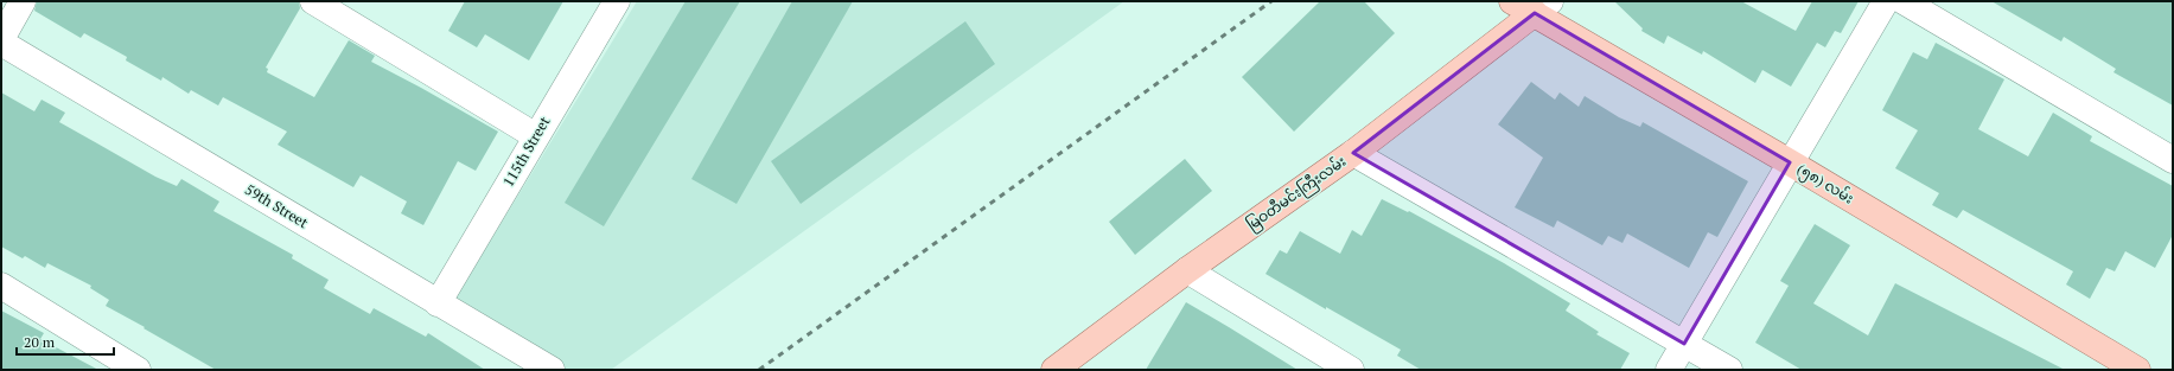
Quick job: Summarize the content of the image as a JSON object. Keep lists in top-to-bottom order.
{
  "streets": {
    "main road": ["(၅၈) လမ်း", "မြဝတီမင်းကြီးလမ်း"],
    "street": ["115th Street", "59th Street"]
  },
  "crossings": [
    ["115th Street", "59th Street"],
    ["(၅၈) လမ်း", "မြဝတီမင်းကြီးလမ်း"]
  ],
  "scale_bar": "20 m"
}
